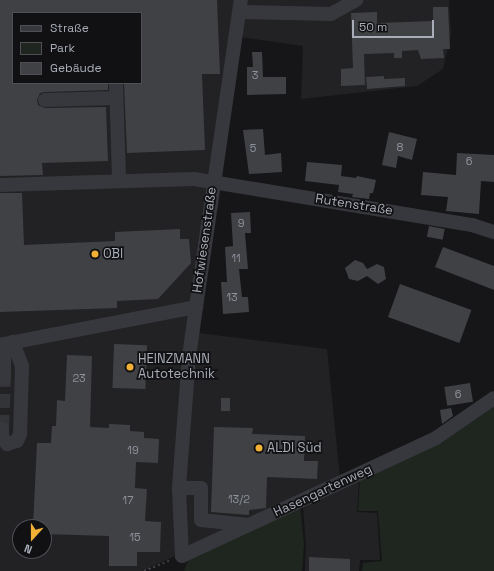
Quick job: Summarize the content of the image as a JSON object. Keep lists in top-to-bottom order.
{
  "streets": {
    "street": ["Rutenstraße", "Hofwiesenstraße", "Hasengartenweg"]
  },
  "crossings": [
    ["Rutenstraße", "Hofwiesenstraße"]
  ],
  "places": ["OBI", "HEINZMANN Autotechnik", "ALDI Süd"],
  "house_numbers": [
    "3",
    "8",
    "5",
    "6",
    "9",
    "11",
    "13",
    "23",
    "6",
    "19",
    "13/2",
    "17",
    "15"
  ],
  "legend": ["Straße", "Park", "Gebäude"],
  "scale_bar": "50 m",
  "north": "bottom"
}
